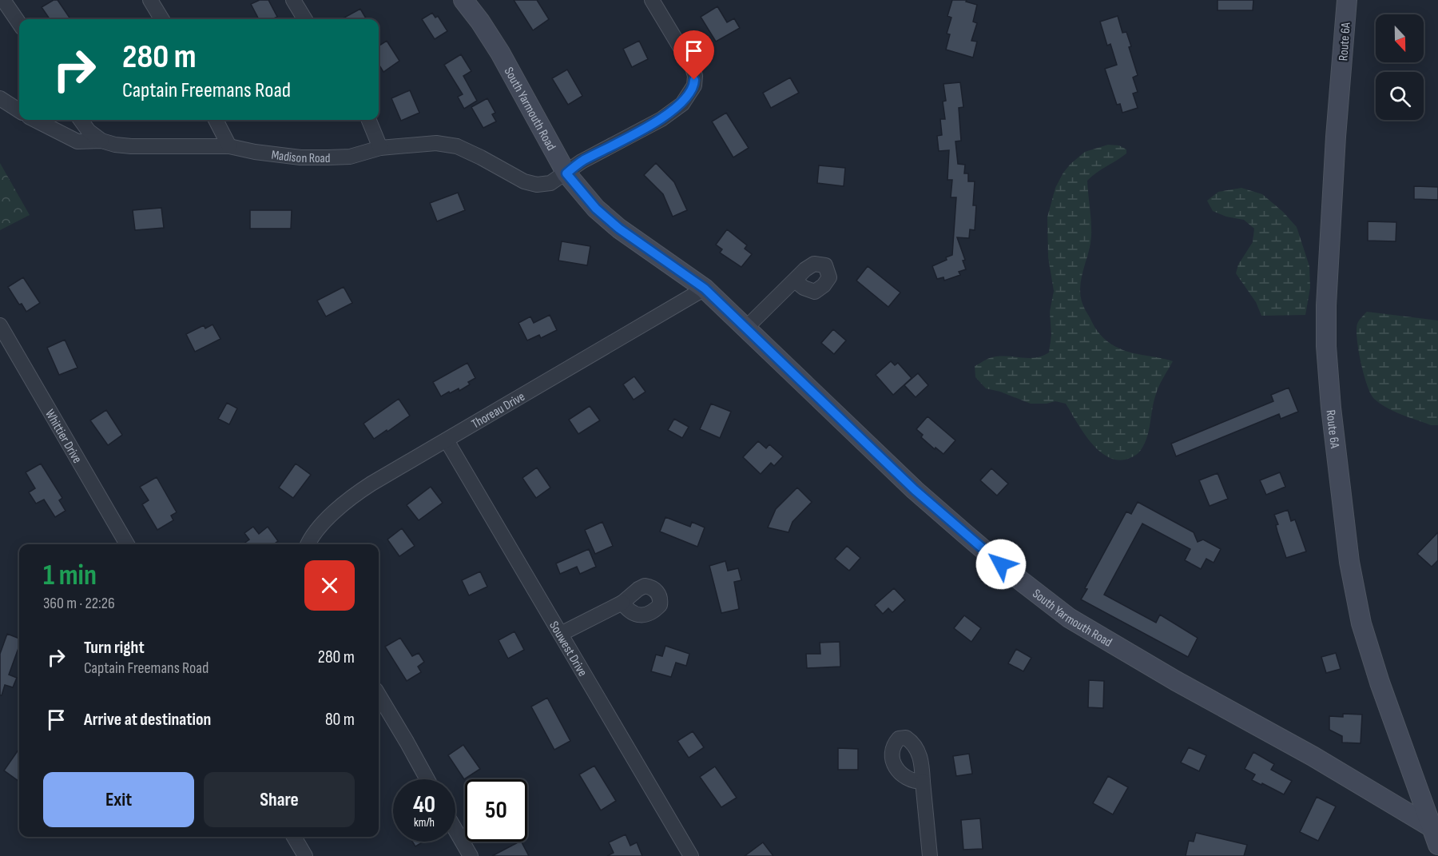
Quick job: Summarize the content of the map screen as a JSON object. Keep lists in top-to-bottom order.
{
  "streets": {
    "main road": ["Route 6A", "South Yarmouth Road"],
    "street": [
      "Madison Road",
      "Thoreau Drive",
      "Whittier Drive",
      "Souwest Drive"
    ]
  },
  "crossings": [
    ["Route 6A", "South Yarmouth Road"],
    ["South Yarmouth Road", "Madison Road"],
    ["South Yarmouth Road", "Thoreau Drive"],
    ["Thoreau Drive", "Souwest Drive"]
  ],
  "north": "bottom",
  "page": {
    "turn": ["280 m", "Captain Freemans Road"],
    "heading": ["1 min", "360 m · 22:26"],
    "list": [
      {
        "name": "Turn right",
        "note": "Captain Freemans Road",
        "value": "280 m"
      },
      {
        "name": "Arrive at destination",
        "value": "80 m"
      }
    ],
    "buttons": ["Exit", "Share"],
    "speed": "40 km/h",
    "limit": "50"
  }
}
